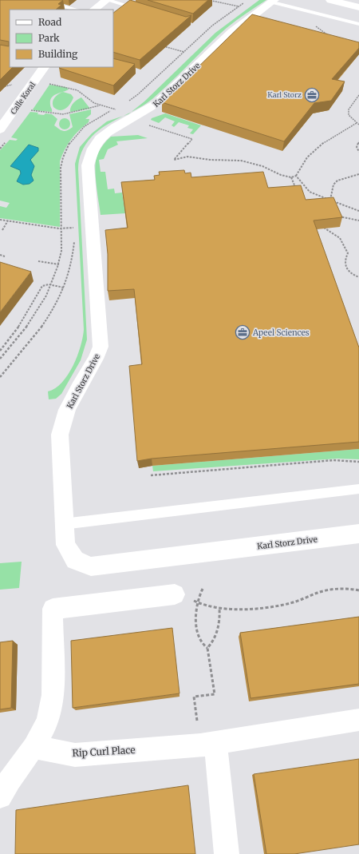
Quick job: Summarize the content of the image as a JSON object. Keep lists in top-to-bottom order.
{
  "streets": {
    "street": ["Karl Storz Drive", "Calle Koral", "Rip Curl Place"]
  },
  "places": {
    "office": ["Karl Storz", "Apeel Sciences"]
  },
  "legend": ["Road", "Park", "Building"]
}
